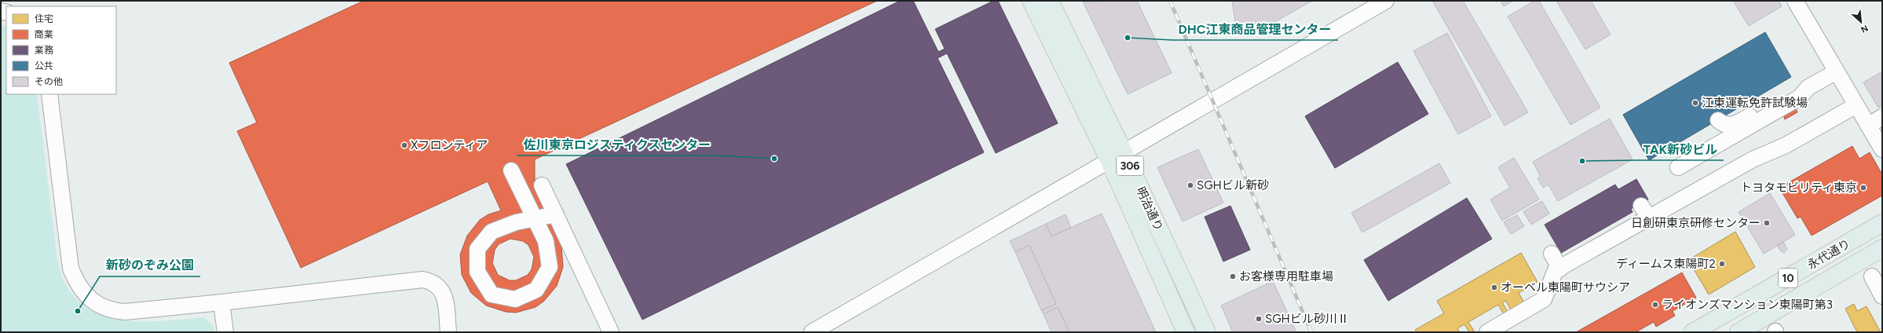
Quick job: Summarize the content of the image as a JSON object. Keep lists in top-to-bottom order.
{
  "streets": {
    "main road": [
      "306",
      "明治通り",
      "永代通り",
      "10"
    ]
  },
  "places": [
    "DHC江東商品管理センター",
    "江東運転免許試験場",
    "Xフロンティア",
    "佐川東京ロジスティクスセンター",
    "TAK新砂ビル",
    "SGHビル新砂",
    "トヨタモビリティ東京",
    "日創研東京研修センター",
    "ディームス東陽町2",
    "お客様専用駐車場",
    "オーベル東陽町サウシア",
    "ライオンズマンション東陽町第3",
    "新砂のぞみ公園",
    "SGHビル砂川Ⅱ"
  ],
  "legend": [
    "住宅",
    "商業",
    "業務",
    "公共",
    "その他"
  ],
  "north": "bottom right"
}
